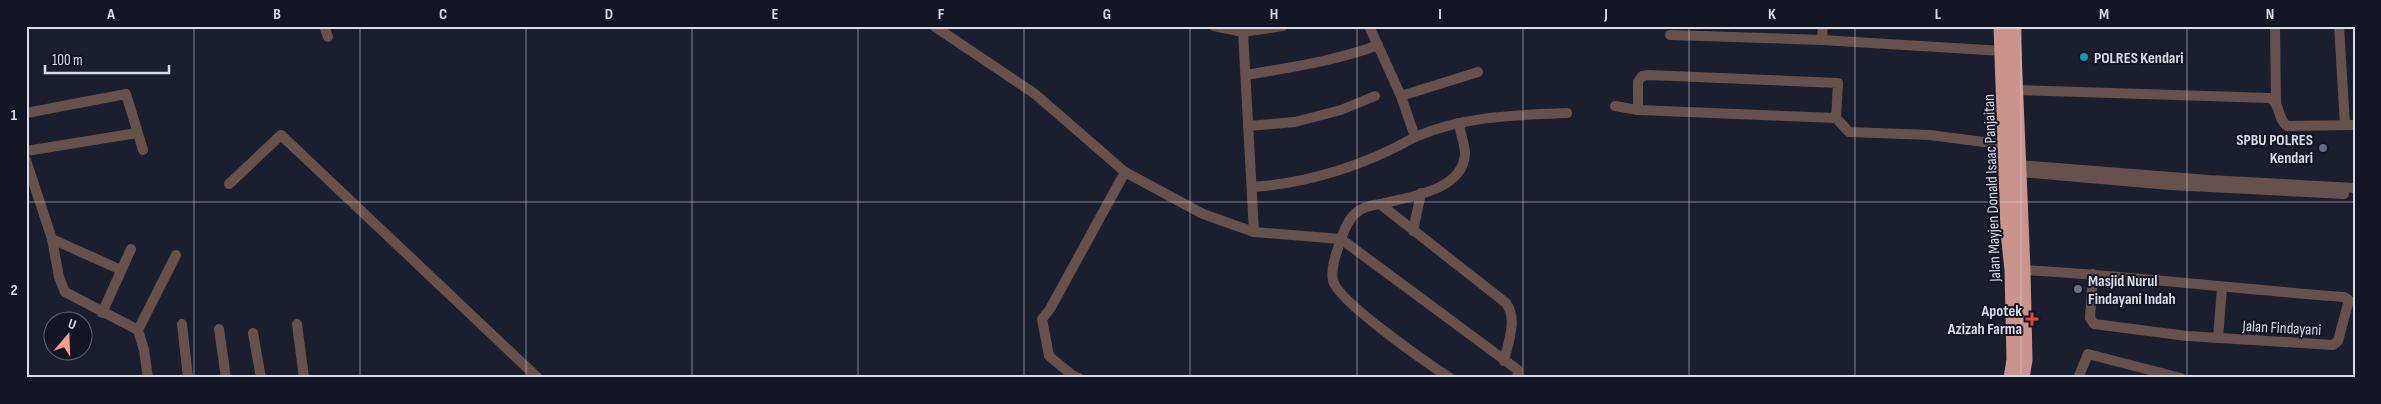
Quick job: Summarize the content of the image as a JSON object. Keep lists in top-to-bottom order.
{
  "streets": {
    "highway": ["Jalan Mayjen Donald Isaac Panjaitan"],
    "street": ["Jalan Findayani"]
  },
  "crossings": [
    ["Jalan Mayjen Donald Isaac Panjaitan", "Jalan Findayani"]
  ],
  "places": {
    "other": ["POLRES Kendari", "SPBU POLRES Kendari", "Masjid Nurul Findayani Indah"],
    "health": ["Apotek Azizah Farma"]
  },
  "scale_bar": "100 m",
  "north": "top",
  "grid": {
    "columns": [
      "A",
      "B",
      "C",
      "D",
      "E",
      "F",
      "G",
      "H",
      "I",
      "J",
      "K",
      "L",
      "M",
      "N"
    ],
    "rows": ["1", "2"]
  }
}
